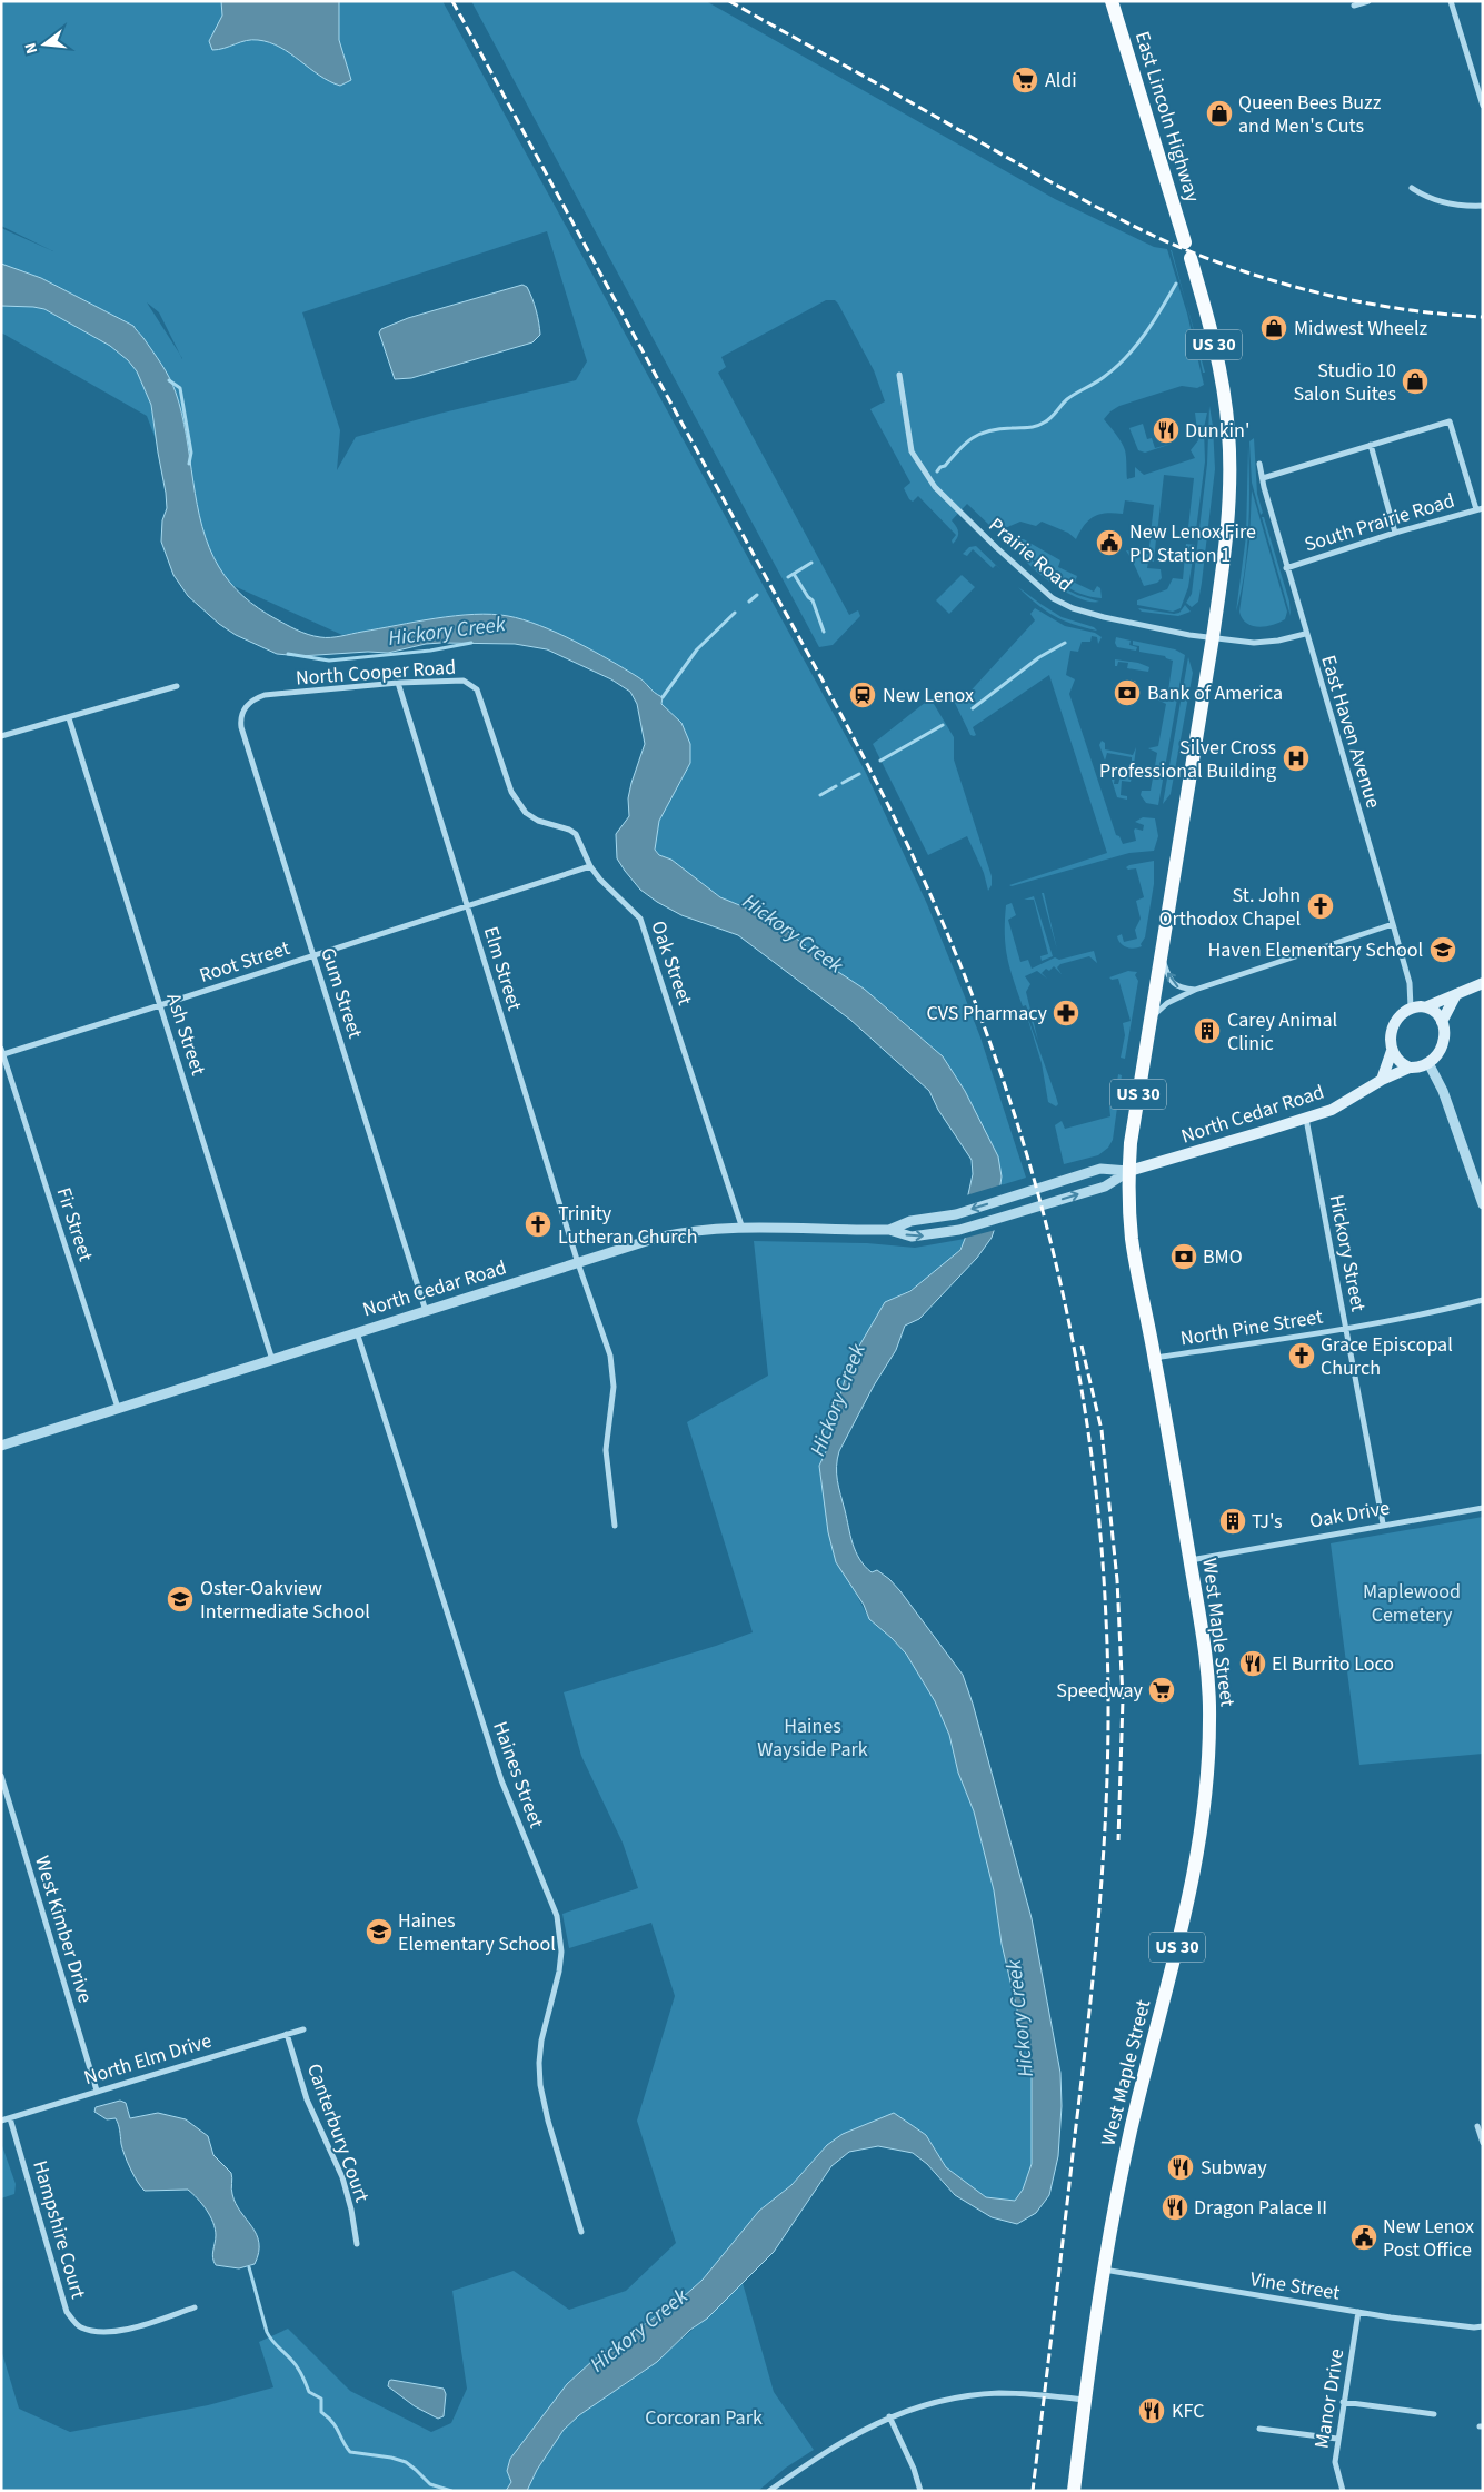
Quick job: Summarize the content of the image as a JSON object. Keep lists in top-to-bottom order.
{
  "streets": {
    "main road": [
      "East Lincoln Highway",
      "US 30",
      "North Cedar Road",
      "West Maple Street"
    ],
    "street": [
      "South Prairie Road",
      "Prairie Road",
      "North Cooper Road",
      "East Haven Avenue",
      "Root Street",
      "Oak Street",
      "Elm Street",
      "Gum Street",
      "Ash Street",
      "Fir Street",
      "Hickory Street",
      "North Pine Street",
      "Oak Drive",
      "Haines Street",
      "West Kimber Drive",
      "North Elm Drive",
      "Canterbury Court",
      "Hampshire Court",
      "Vine Street",
      "Manor Drive"
    ]
  },
  "crossings": [
    ["US 30", "Prairie Road"],
    ["US 30", "North Cedar Road"],
    ["US 30", "West Maple Street"],
    ["South Prairie Road", "East Haven Avenue"],
    ["Prairie Road", "East Haven Avenue"],
    ["North Cooper Road", "Oak Street"],
    ["North Cooper Road", "Elm Street"],
    ["North Cooper Road", "Gum Street"],
    ["East Haven Avenue", "North Cedar Road"],
    ["Root Street", "Oak Street"],
    ["Root Street", "Elm Street"],
    ["Root Street", "Gum Street"],
    ["Root Street", "Ash Street"],
    ["Root Street", "Fir Street"],
    ["Oak Street", "North Cedar Road"],
    ["Elm Street", "North Cedar Road"],
    ["Gum Street", "North Cedar Road"],
    ["Ash Street", "North Cedar Road"],
    ["North Cedar Road", "Fir Street"],
    ["North Cedar Road", "Hickory Street"],
    ["North Cedar Road", "West Maple Street"],
    ["North Cedar Road", "Haines Street"],
    ["Hickory Street", "North Pine Street"],
    ["Hickory Street", "Oak Drive"],
    ["North Pine Street", "West Maple Street"],
    ["Oak Drive", "West Maple Street"],
    ["West Maple Street", "Vine Street"],
    ["West Kimber Drive", "North Elm Drive"],
    ["North Elm Drive", "Canterbury Court"],
    ["North Elm Drive", "Hampshire Court"],
    ["Vine Street", "Manor Drive"]
  ],
  "water": ["Hickory Creek"],
  "parks": ["Maplewood Cemetery", "Haines Wayside Park", "Corcoran Park"],
  "places": {
    "supermarket": ["Aldi", "Speedway"],
    "shop": ["Queen Bees Buzz and Men's Cuts", "Midwest Wheelz", "Studio 10 Salon Suites"],
    "restaurant": [
      "Dunkin'",
      "El Burrito Loco",
      "Subway",
      "Dragon Palace II",
      "KFC"
    ],
    "public building": ["New Lenox Fire PD Station 1", "New Lenox Post Office"],
    "bank": ["Bank of America", "BMO"],
    "station": ["New Lenox"],
    "hospital": ["Silver Cross Professional Building"],
    "church": ["St. John Orthodox Chapel", "Trinity Lutheran Church", "Grace Episcopal Church"],
    "school or university": ["Haven Elementary School", "Oster-Oakview Intermediate School", "Haines Elementary School"],
    "pharmacy": ["CVS Pharmacy"],
    "building": ["Carey Animal Clinic", "TJ's"]
  },
  "north": "left"
}
